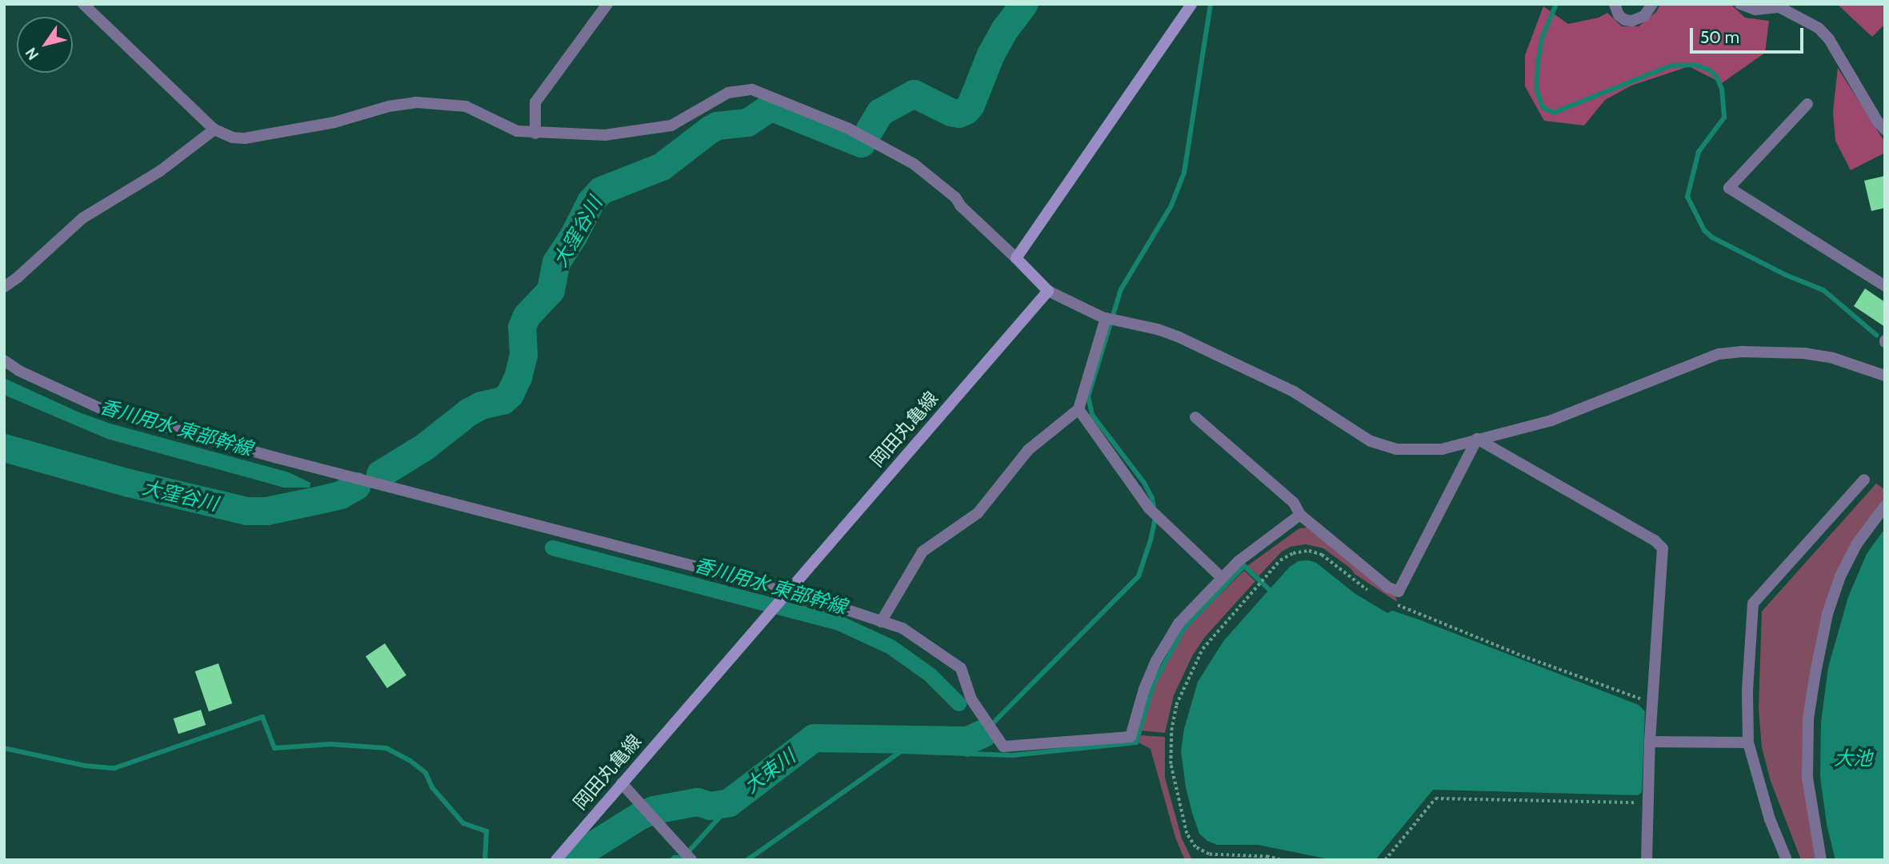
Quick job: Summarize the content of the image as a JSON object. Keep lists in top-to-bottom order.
{
  "streets": {
    "main road": ["岡田丸亀線"]
  },
  "water": [
    "大窪谷川",
    "香川用水 東部幹線",
    "大池",
    "大束川"
  ],
  "scale_bar": "50 m",
  "north": "bottom left"
}
